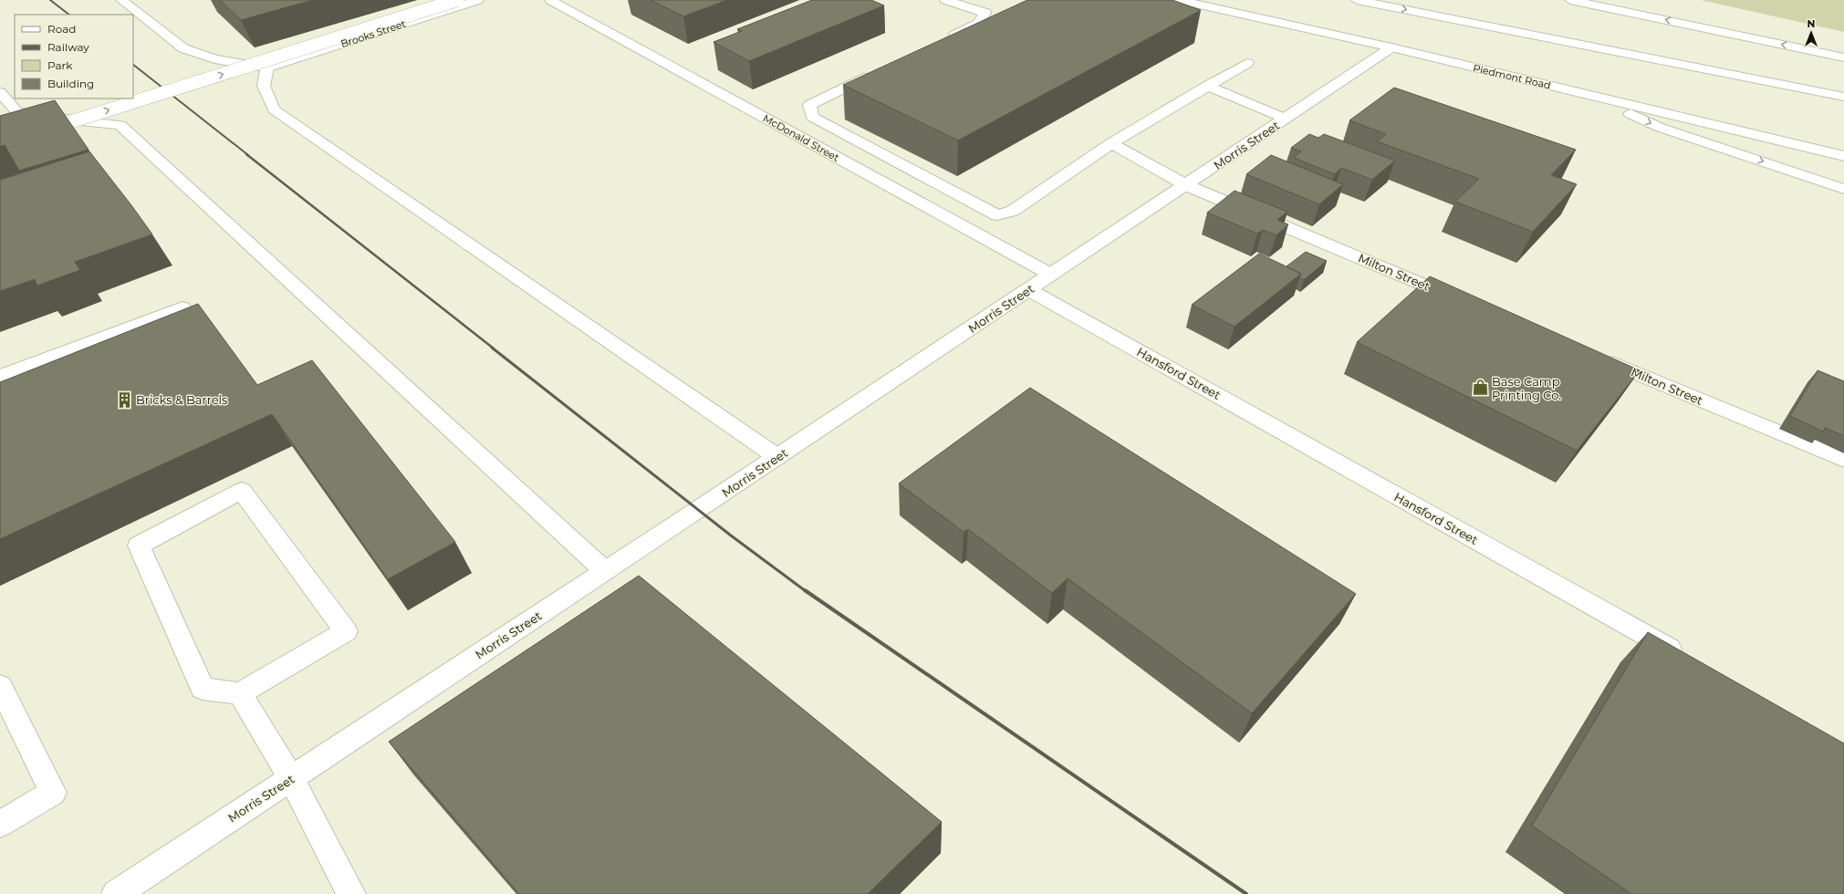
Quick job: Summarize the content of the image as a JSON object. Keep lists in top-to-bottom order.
{
  "streets": {
    "main road": [
      "Brooks Street",
      "Piedmont Road",
      "McDonald Street",
      "Morris Street",
      "Milton Street",
      "Hansford Street"
    ]
  },
  "crossings": [
    ["Piedmont Road", "Morris Street"],
    ["McDonald Street", "Morris Street"],
    ["Morris Street", "Milton Street"],
    ["Morris Street", "Hansford Street"]
  ],
  "places": {
    "shop": ["Base Camp Printing Co."],
    "building": ["Bricks & Barrels"]
  },
  "legend": [
    "Road",
    "Railway",
    "Park",
    "Building"
  ],
  "north": "top"
}
